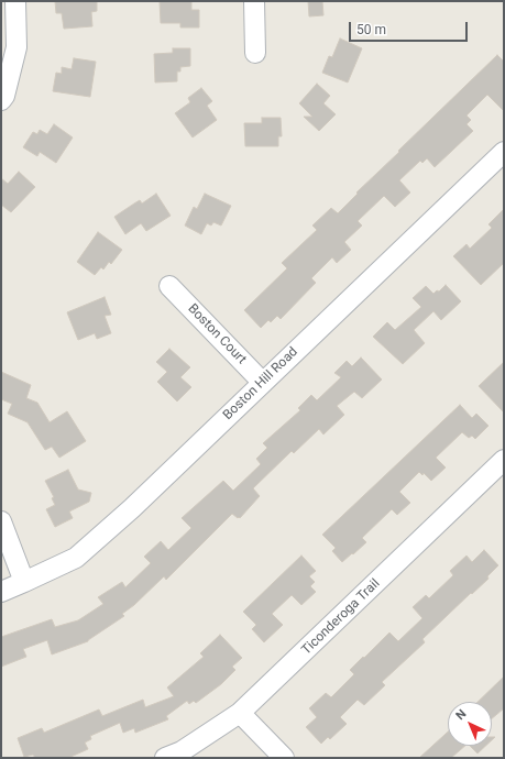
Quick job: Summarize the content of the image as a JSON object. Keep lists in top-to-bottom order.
{
  "streets": {
    "street": ["Boston Court", "Boston Hill Road", "Ticonderoga Trail"]
  },
  "crossings": [
    ["Boston Court", "Boston Hill Road"]
  ],
  "scale_bar": "50 m",
  "north": "top left"
}
